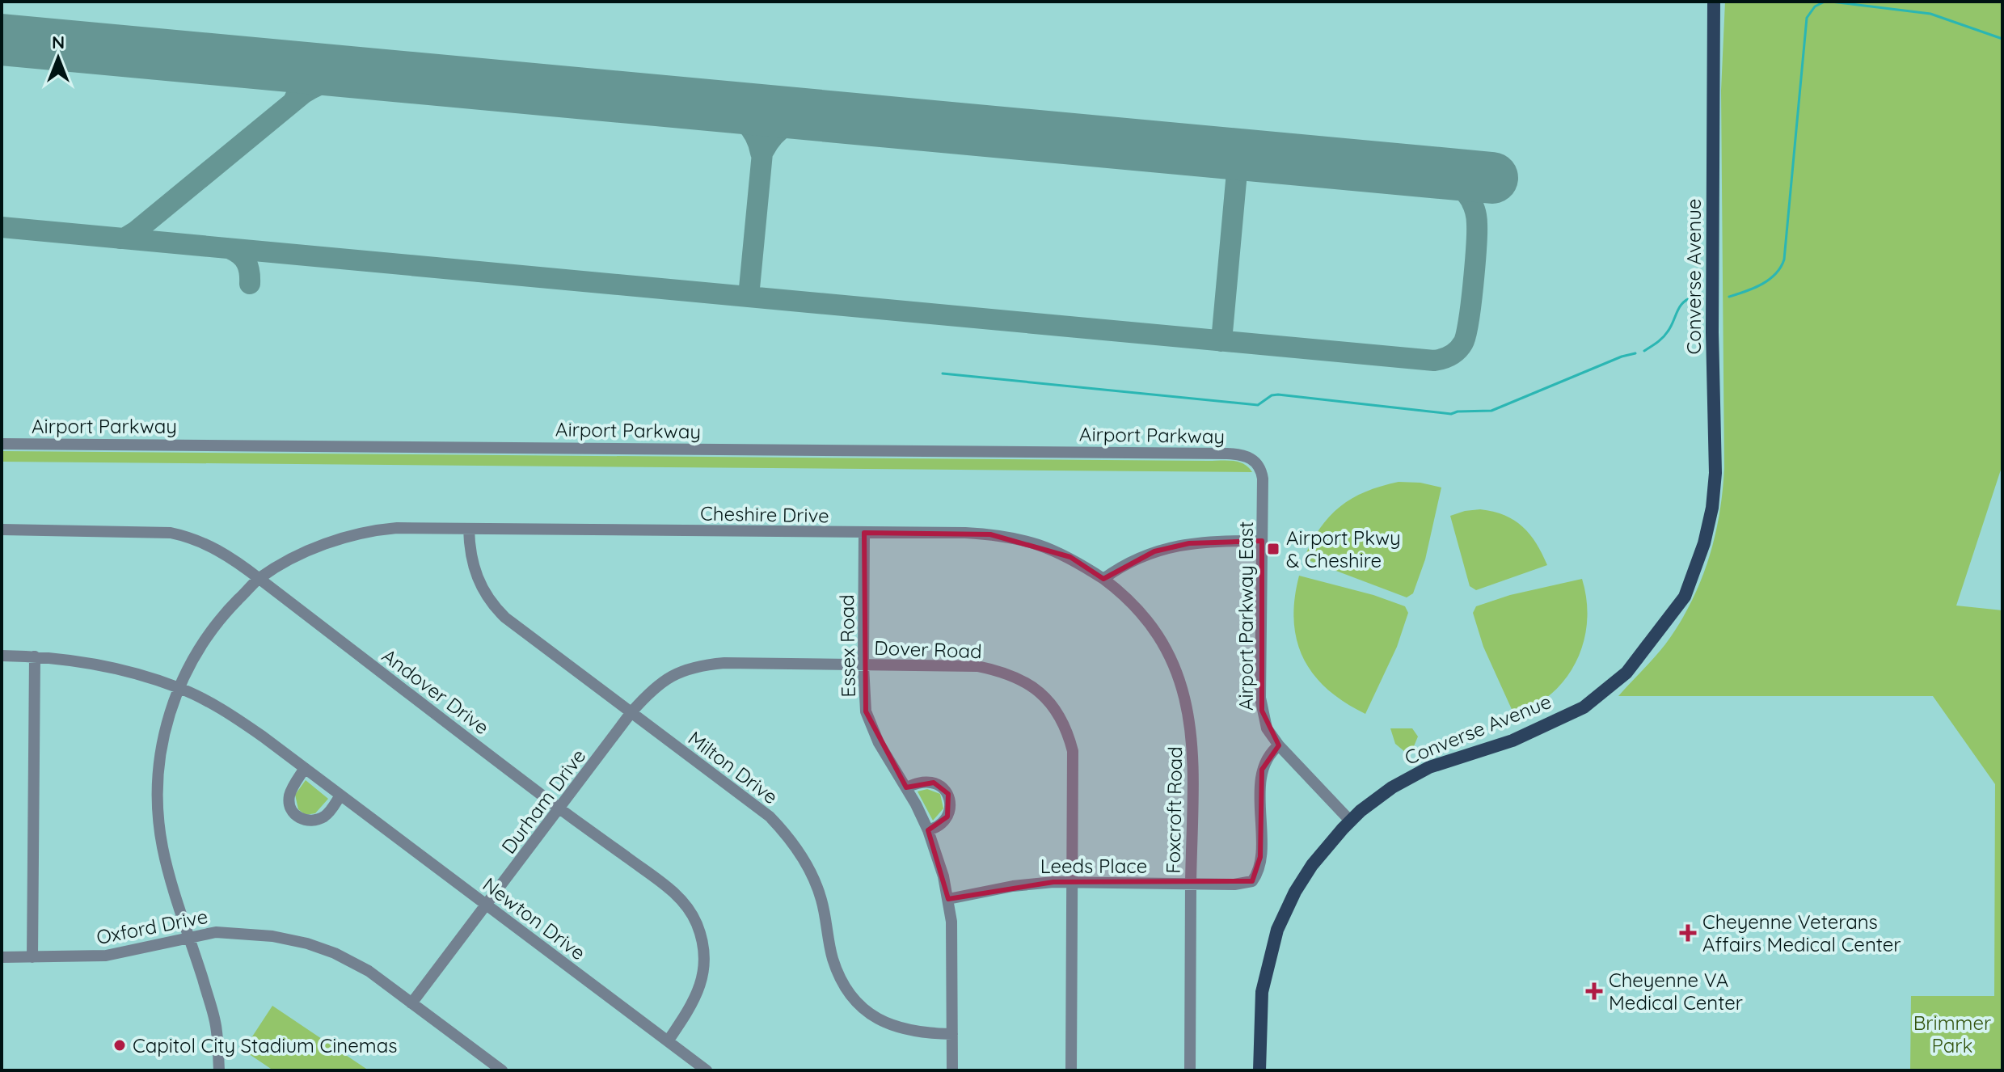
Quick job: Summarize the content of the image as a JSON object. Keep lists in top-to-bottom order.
{
  "streets": {
    "main road": ["Converse Avenue"],
    "street": [
      "Airport Parkway",
      "Cheshire Drive",
      "Airport Parkway East",
      "Essex Road",
      "Dover Road",
      "Andover Drive",
      "Milton Drive",
      "Durham Drive",
      "Foxcroft Road",
      "Leeds Place",
      "Newton Drive",
      "Oxford Drive"
    ]
  },
  "crossings": [
    ["Converse Avenue", "Airport Parkway East"],
    ["Airport Parkway", "Airport Parkway East"],
    ["Cheshire Drive", "Essex Road"],
    ["Cheshire Drive", "Andover Drive"],
    ["Cheshire Drive", "Milton Drive"],
    ["Cheshire Drive", "Foxcroft Road"],
    ["Cheshire Drive", "Newton Drive"],
    ["Cheshire Drive", "Oxford Drive"],
    ["Airport Parkway East", "Leeds Place"],
    ["Essex Road", "Dover Road"],
    ["Essex Road", "Milton Drive"],
    ["Essex Road", "Leeds Place"],
    ["Dover Road", "Milton Drive"],
    ["Dover Road", "Durham Drive"],
    ["Dover Road", "Leeds Place"],
    ["Andover Drive", "Durham Drive"],
    ["Andover Drive", "Newton Drive"],
    ["Milton Drive", "Durham Drive"],
    ["Durham Drive", "Newton Drive"],
    ["Durham Drive", "Oxford Drive"],
    ["Foxcroft Road", "Leeds Place"]
  ],
  "parks": ["Brimmer Park"],
  "places": {
    "transit": ["Airport Pkwy & Cheshire"],
    "health": ["Cheyenne Veterans Affairs Medical Center", "Cheyenne VA Medical Center"],
    "other": ["Capitol City Stadium Cinemas"]
  },
  "north": "top"
}
